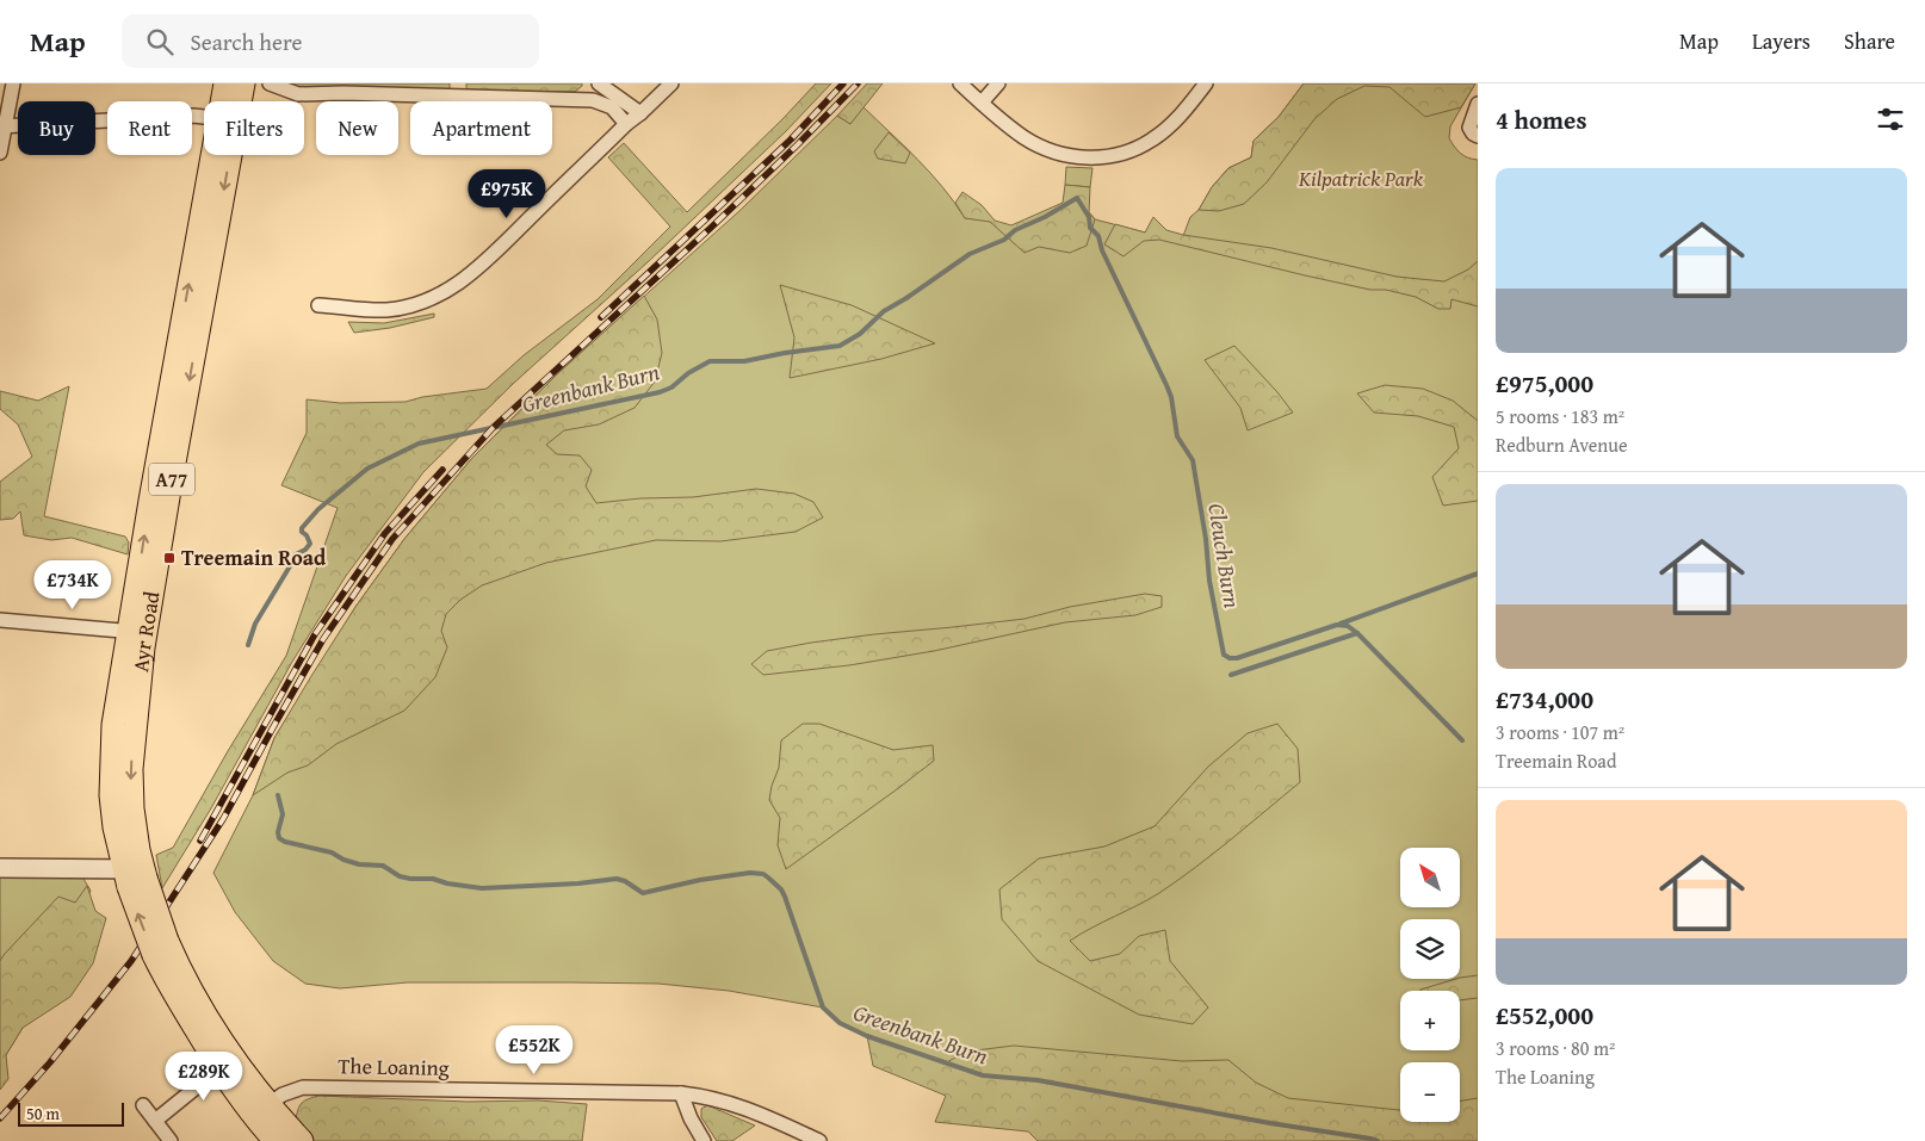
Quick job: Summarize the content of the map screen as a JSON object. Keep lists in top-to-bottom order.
{
  "streets": {
    "main road": ["A77", "Ayr Road"],
    "street": ["The Loaning"]
  },
  "crossings": [
    ["Ayr Road", "The Loaning"]
  ],
  "water": ["Greenbank Burn", "Cleuch Burn"],
  "parks": ["Kilpatrick Park"],
  "places": {
    "transit": ["Treemain Road"]
  },
  "scale_bar": "50 m",
  "north": "top left",
  "page": {
    "header": "Map",
    "search": "Search here",
    "nav": ["Map", "Layers", "Share"],
    "heading": "4 homes",
    "chip": [
      "Buy",
      "Rent",
      "Filters",
      "New",
      "Apartment"
    ],
    "list": [
      {
        "name": "£975,000",
        "note": "5 rooms · 183 m² · Redburn Avenue"
      },
      {
        "name": "£734,000",
        "note": "3 rooms · 107 m² · Treemain Road"
      },
      {
        "name": "£552,000",
        "note": "3 rooms · 80 m² · The Loaning"
      }
    ],
    "price": [
      "£975K",
      "£734K",
      "£552K",
      "£289K"
    ],
    "map_buttons": ["+", "−"],
    "scale": "50 m"
  }
}
